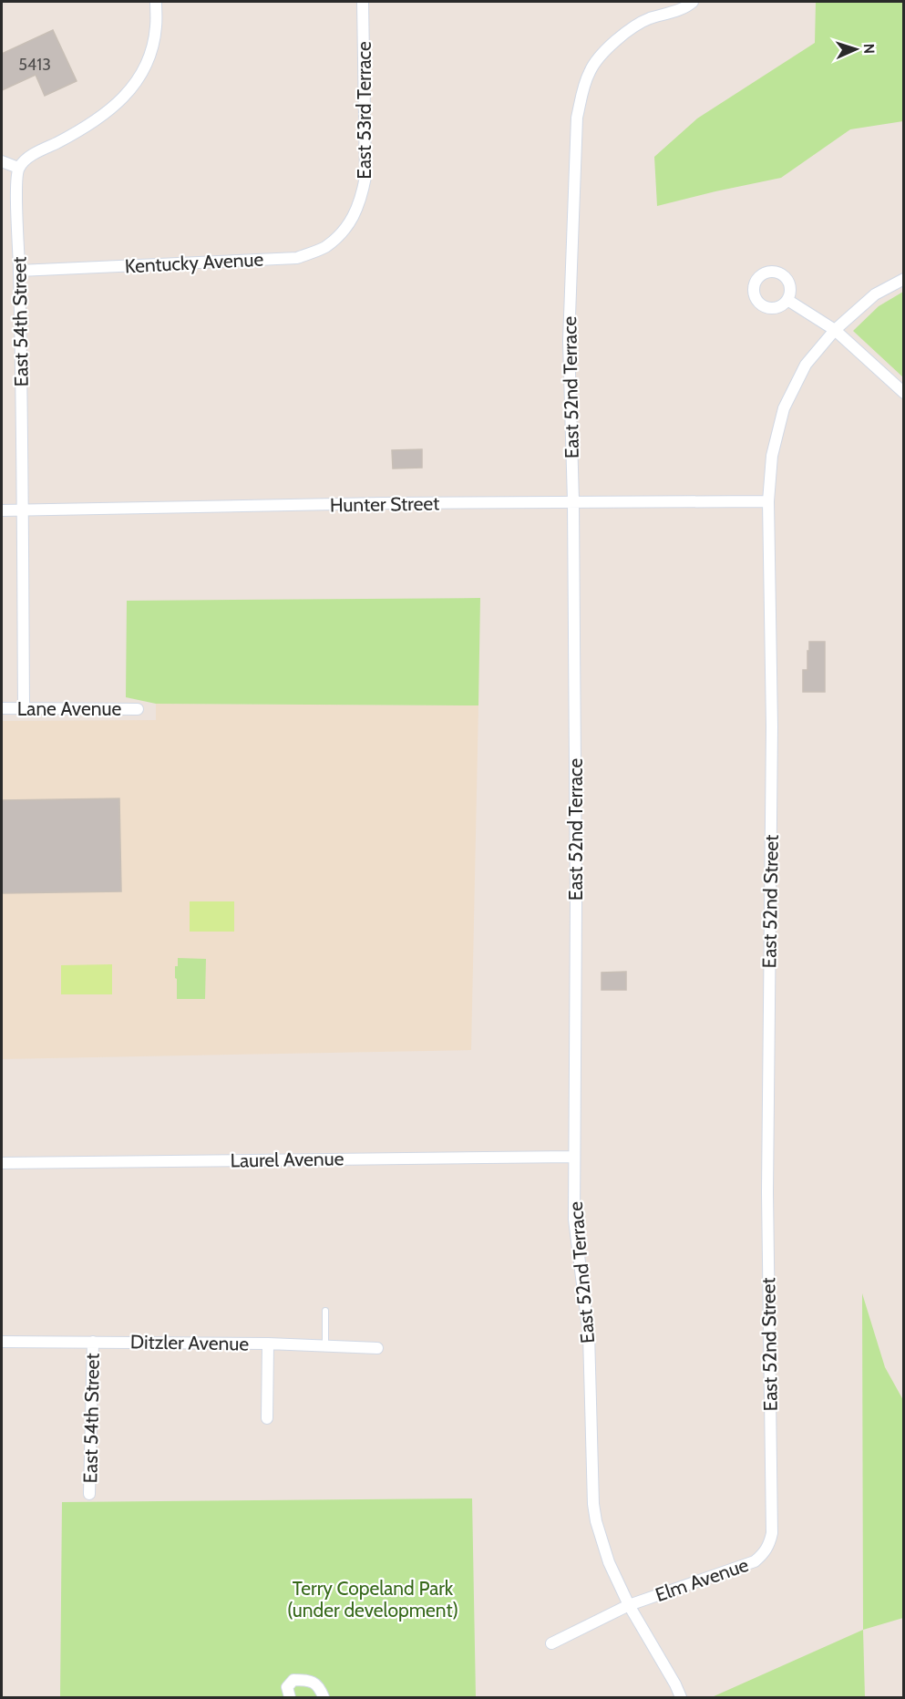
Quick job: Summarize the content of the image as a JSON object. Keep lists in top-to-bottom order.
{
  "streets": {
    "street": [
      "East 53rd Terrace",
      "Kentucky Avenue",
      "East 54th Street",
      "East 52nd Terrace",
      "Hunter Street",
      "Lane Avenue",
      "East 52nd Street",
      "Laurel Avenue",
      "Ditzler Avenue",
      "Elm Avenue"
    ]
  },
  "crossings": [
    ["East 53rd Terrace", "Kentucky Avenue"],
    ["Kentucky Avenue", "East 54th Street"],
    ["East 54th Street", "Hunter Street"],
    ["East 54th Street", "Lane Avenue"],
    ["East 54th Street", "Ditzler Avenue"],
    ["East 52nd Terrace", "Hunter Street"],
    ["East 52nd Terrace", "Laurel Avenue"],
    ["East 52nd Terrace", "Elm Avenue"],
    ["Hunter Street", "East 52nd Street"],
    ["East 52nd Street", "Elm Avenue"]
  ],
  "parks": ["Terry Copeland Park (under development)"],
  "house_numbers": ["5413"],
  "north": "right"
}
